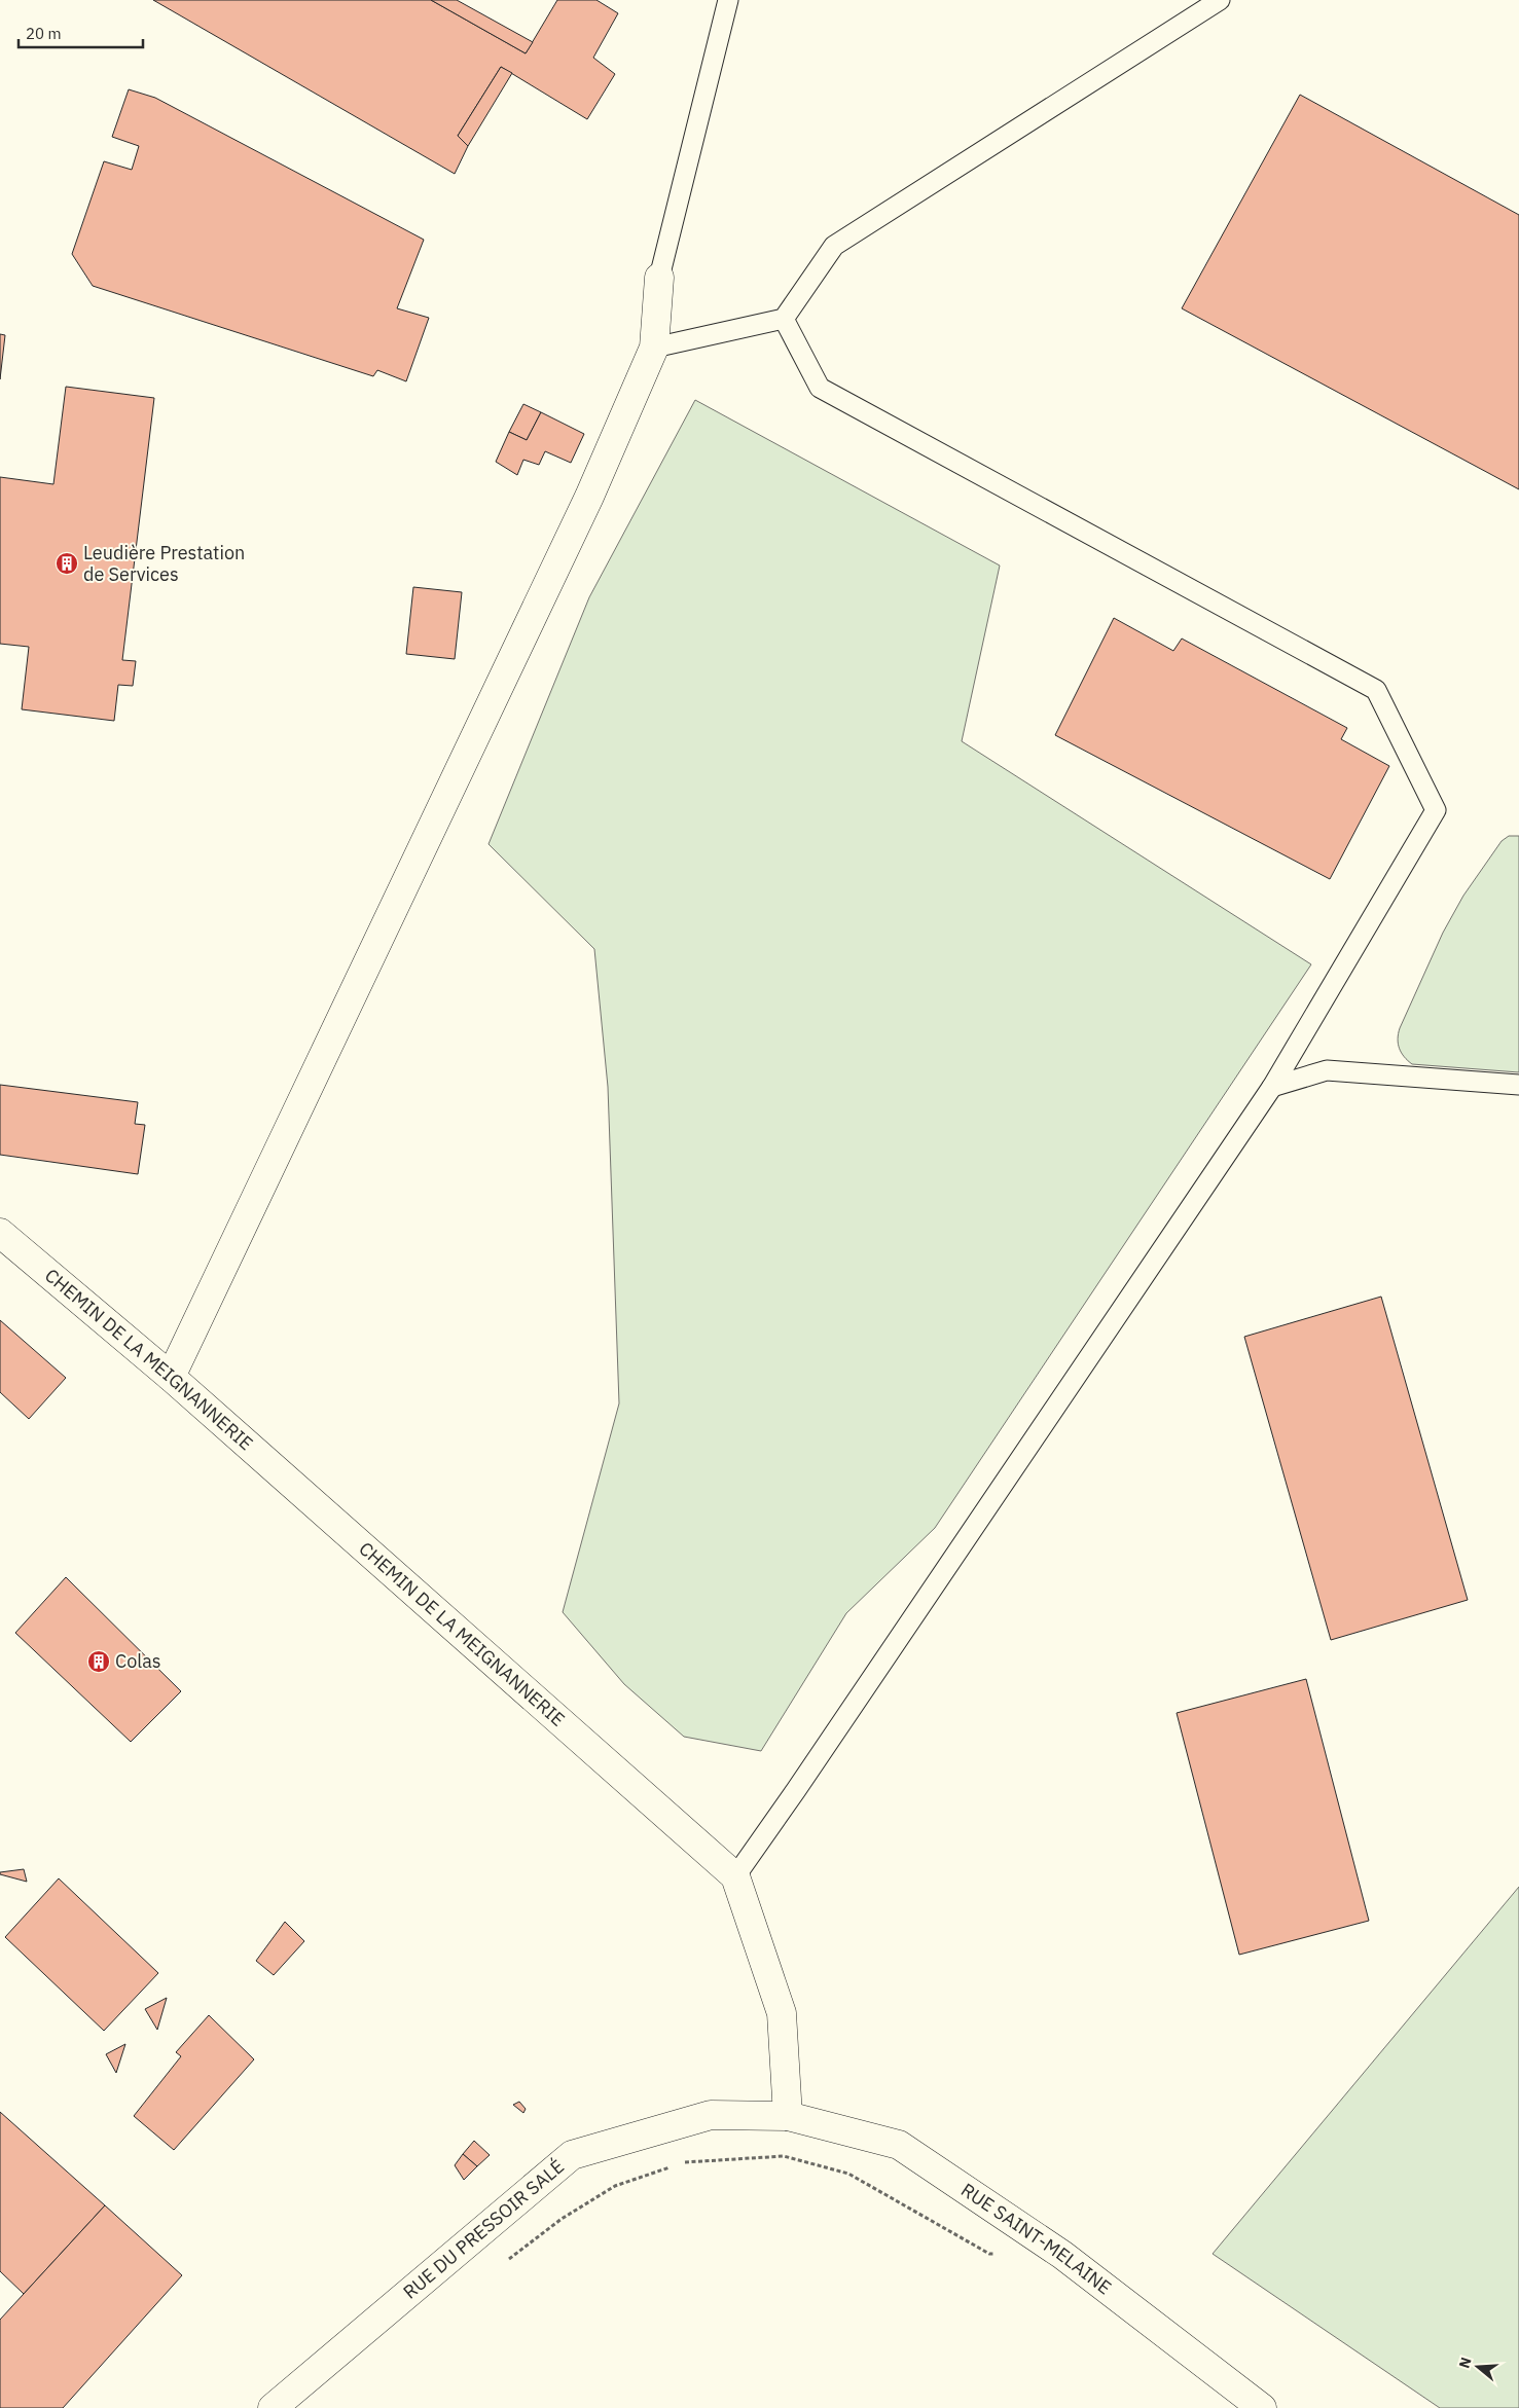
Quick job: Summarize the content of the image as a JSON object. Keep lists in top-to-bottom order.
{
  "streets": {
    "street": ["CHEMIN DE LA MEIGNANNERIE", "RUE DU PRESSOIR SALÉ", "RUE SAINT-MELAINE"]
  },
  "crossings": [
    ["CHEMIN DE LA MEIGNANNERIE", "RUE DU PRESSOIR SALÉ"],
    ["CHEMIN DE LA MEIGNANNERIE", "RUE SAINT-MELAINE"],
    ["RUE DU PRESSOIR SALÉ", "RUE SAINT-MELAINE"]
  ],
  "places": {
    "building": ["Leudière Prestation de Services", "Colas"]
  },
  "scale_bar": "20 m",
  "north": "left"
}
